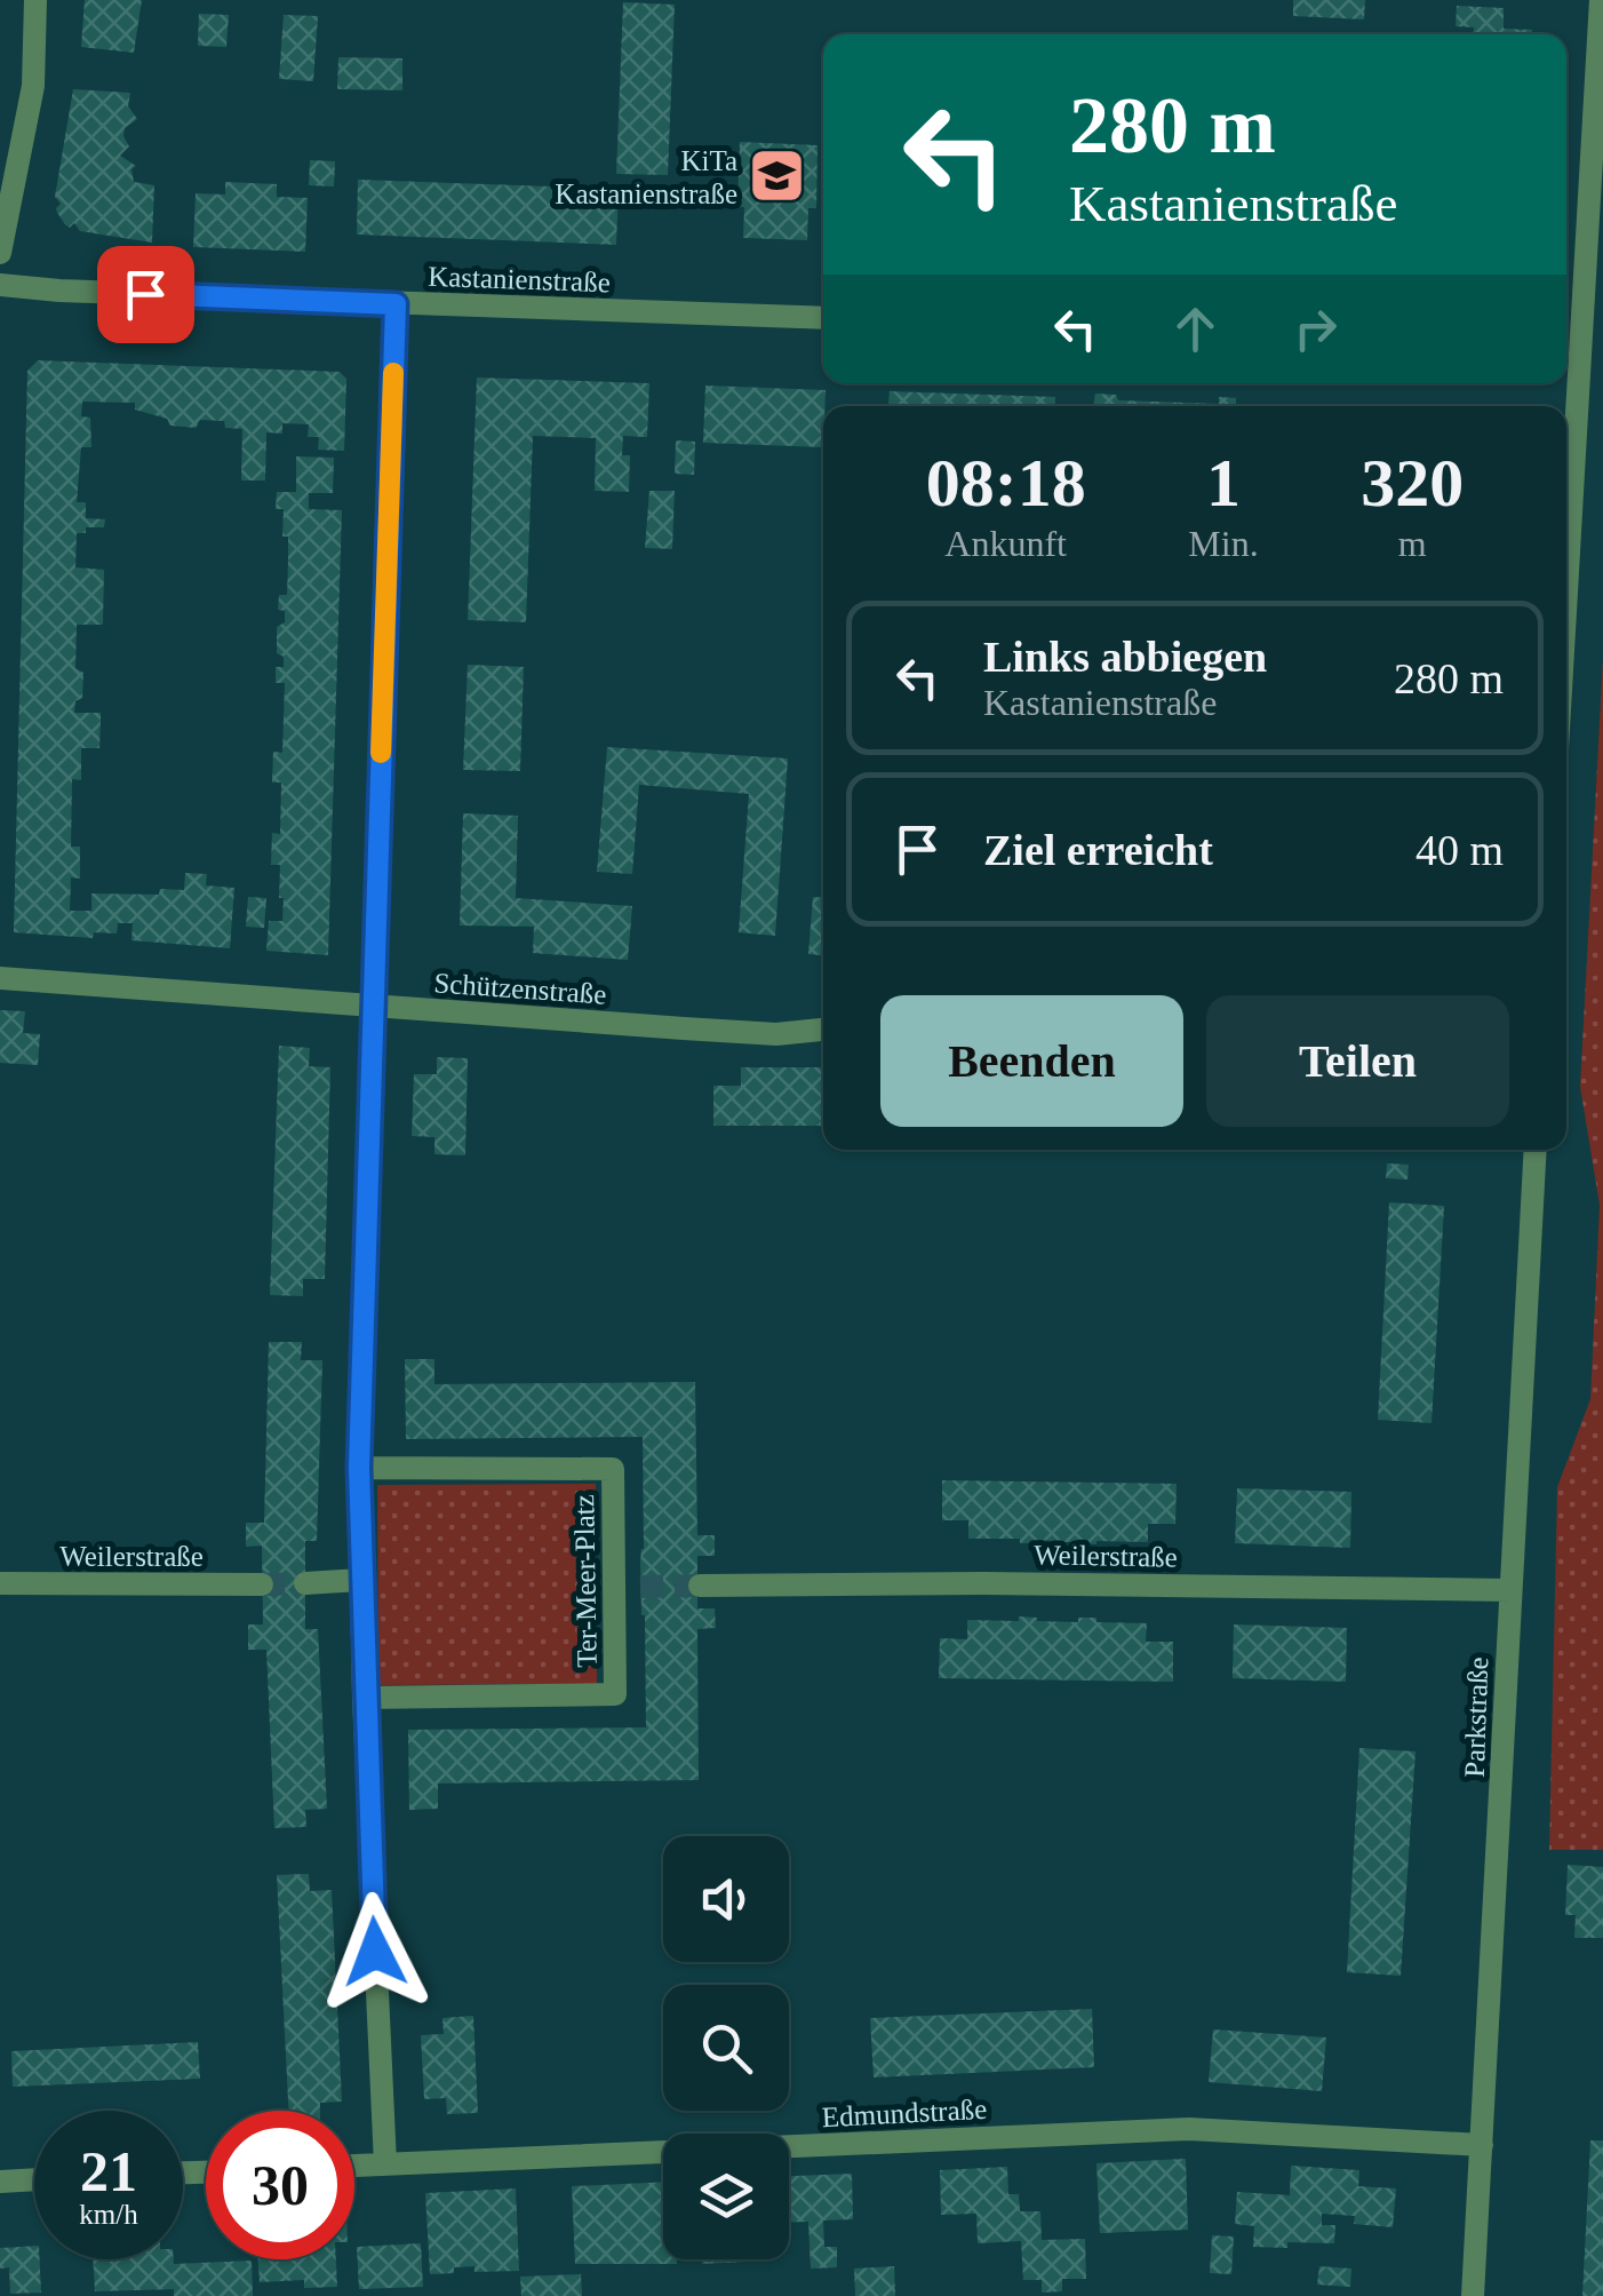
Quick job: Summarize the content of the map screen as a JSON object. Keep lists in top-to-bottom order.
{
  "streets": {
    "street": [
      "Kastanienstraße",
      "Schützenstraße",
      "Weilerstraße",
      "Ter-Meer-Platz",
      "Parkstraße",
      "Edmundstraße"
    ]
  },
  "crossings": [
    ["Weilerstraße", "Parkstraße"],
    ["Parkstraße", "Edmundstraße"]
  ],
  "places": {
    "school or university": ["KiTa Kastanienstraße"]
  },
  "page": {
    "turn": ["280 m", "Kastanienstraße"],
    "eta": [
      "08:18",
      "Ankunft",
      "1",
      "Min.",
      "320",
      "m"
    ],
    "list": [
      {
        "name": "Links abbiegen",
        "note": "Kastanienstraße",
        "value": "280 m"
      },
      {
        "name": "Ziel erreicht",
        "value": "40 m"
      }
    ],
    "buttons": ["Beenden", "Teilen"],
    "speed": "21 km/h",
    "limit": "30"
  }
}
